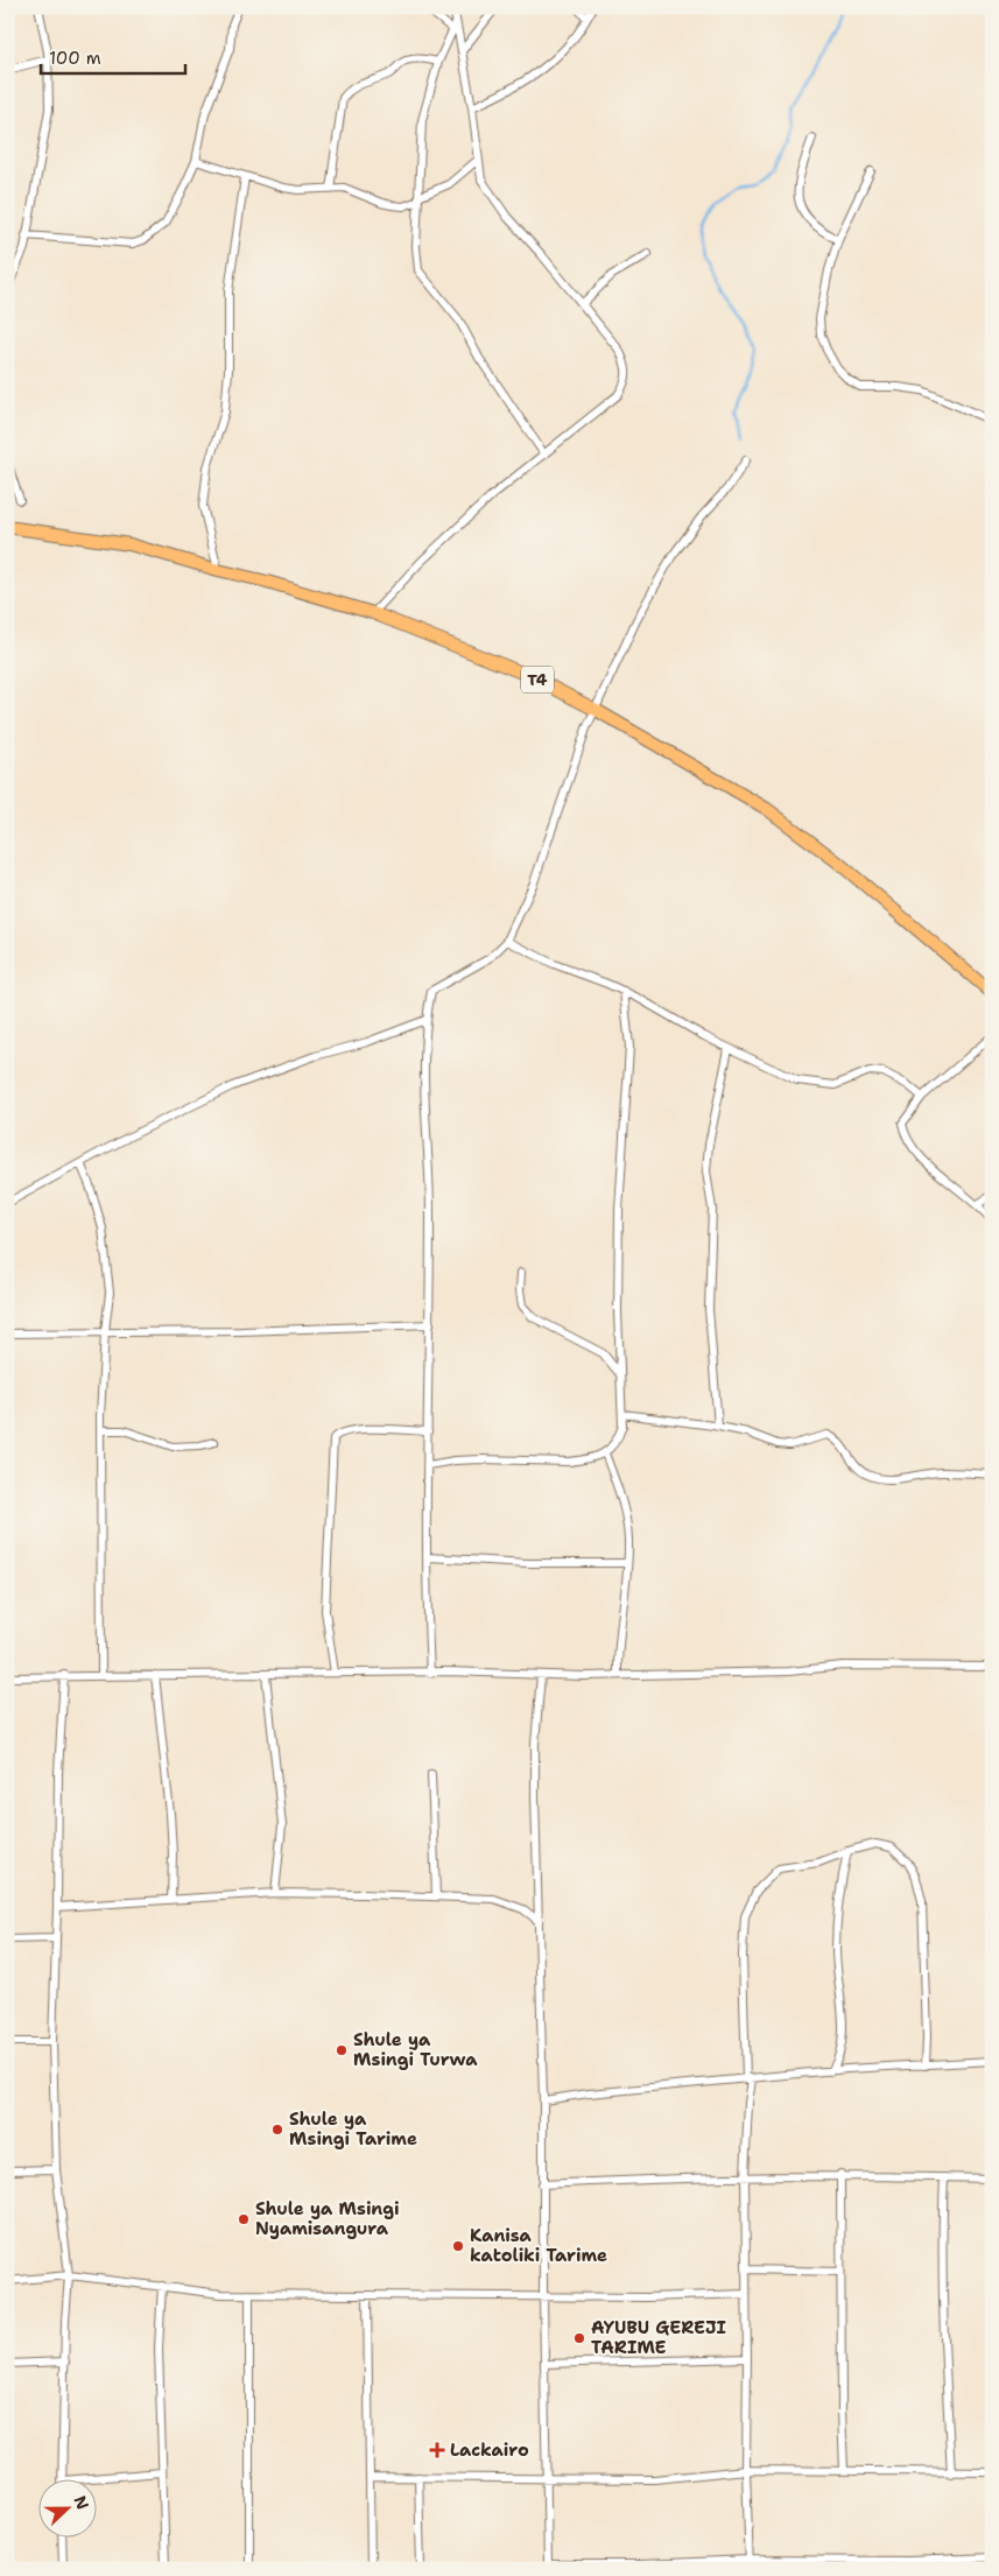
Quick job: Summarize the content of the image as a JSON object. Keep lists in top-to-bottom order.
{
  "streets": {
    "highway": ["T4"]
  },
  "places": {
    "other": [
      "Shule ya Msingi Turwa",
      "Shule ya Msingi Tarime",
      "Shule ya Msingi Nyamisangura",
      "Kanisa katoliki Tarime",
      "AYUBU GEREJI TARIME"
    ],
    "health": ["Lackairo"]
  },
  "scale_bar": "100 m",
  "north": "right"
}
